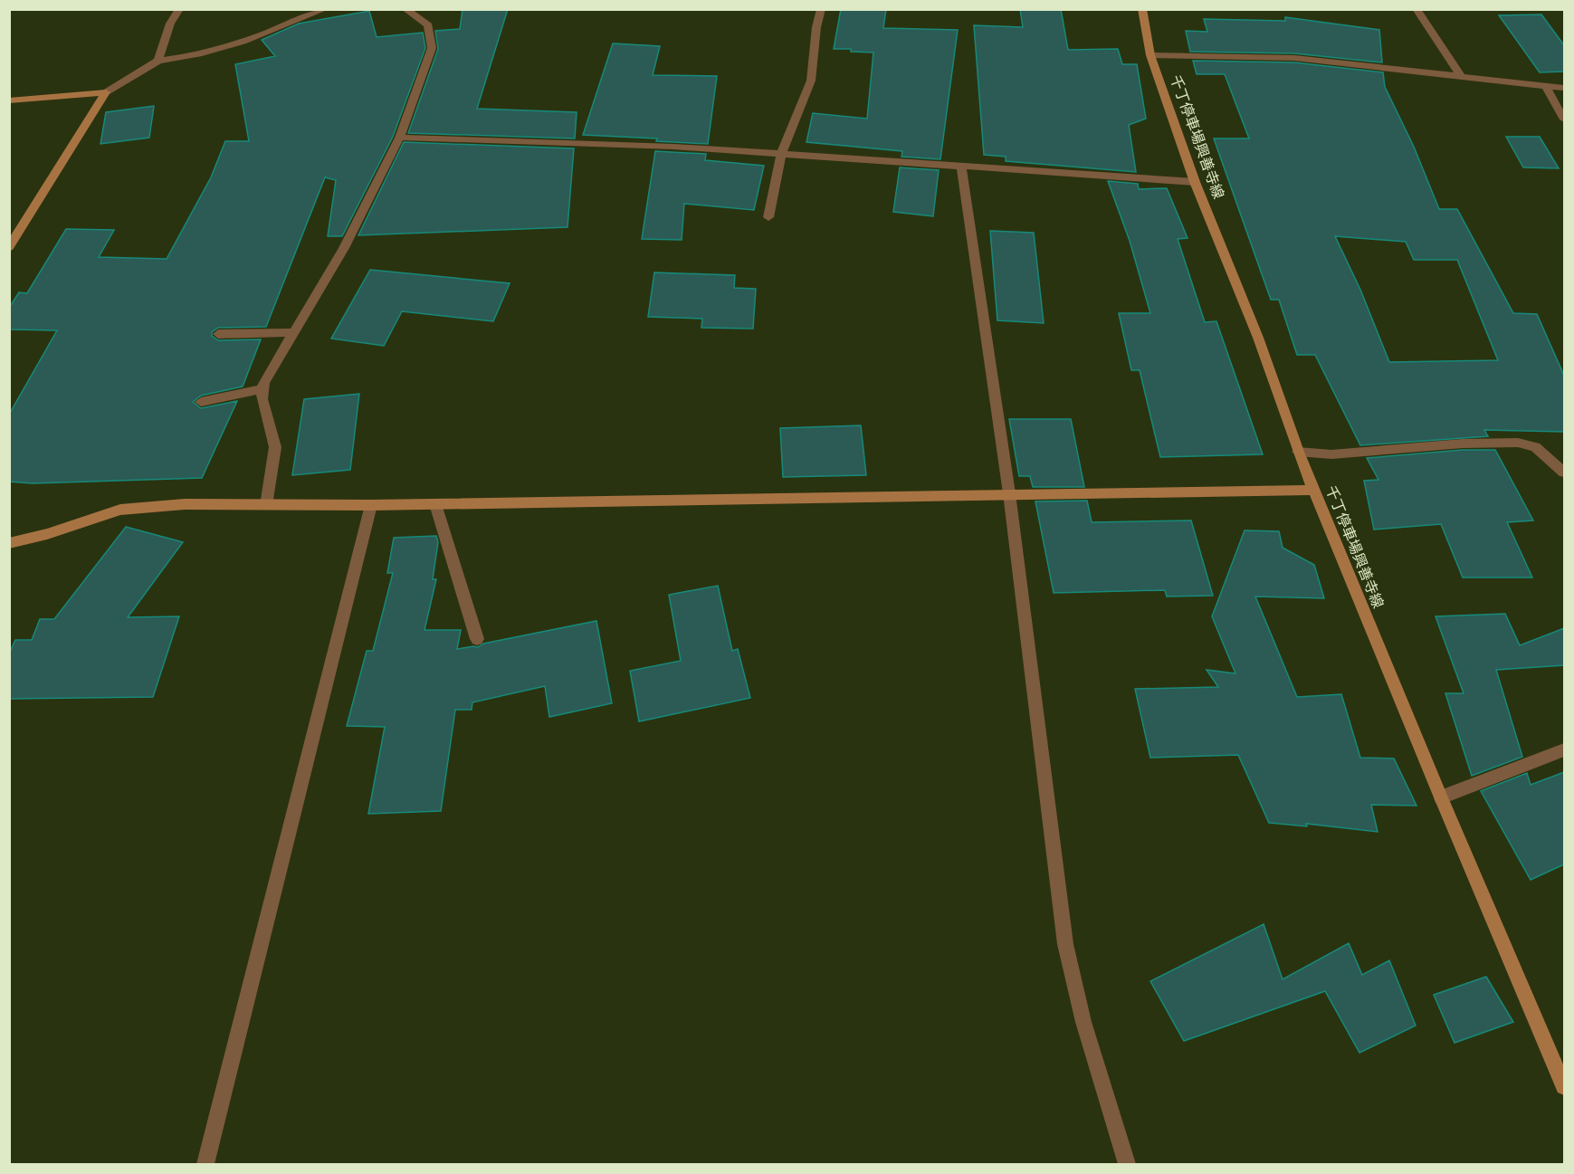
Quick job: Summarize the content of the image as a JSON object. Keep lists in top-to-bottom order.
{
  "streets": {
    "street": ["千丁停車場興善寺線"]
  }
}
